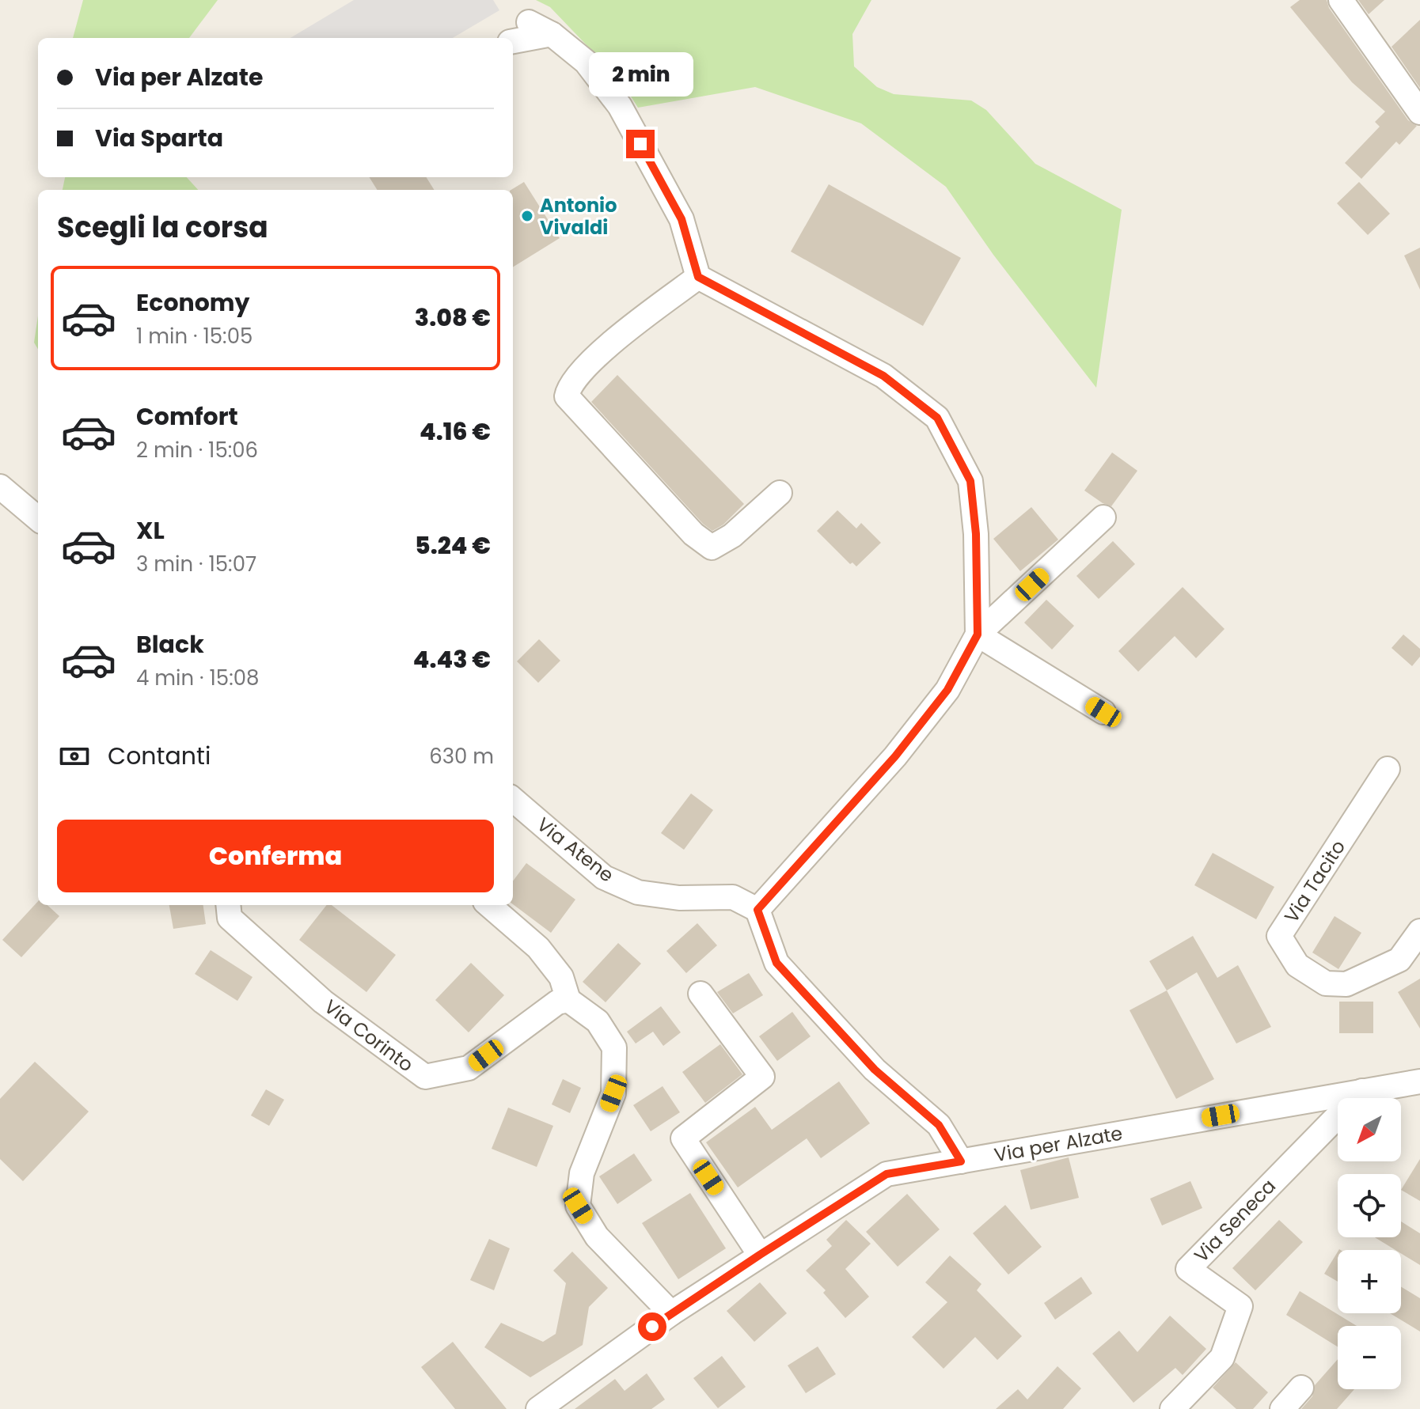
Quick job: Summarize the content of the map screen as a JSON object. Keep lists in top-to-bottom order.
{
  "streets": {
    "street": [
      "Via Atene",
      "Via Tacito",
      "Via Corinto",
      "Via per Alzate",
      "Via Seneca"
    ]
  },
  "crossings": [
    ["Via per Alzate", "Via Seneca"]
  ],
  "places": ["Antonio Vivaldi"],
  "north": "bottom left",
  "page": {
    "banner": ["Via per Alzate", "Via Sparta"],
    "bubble": "2 min",
    "heading": "Scegli la corsa",
    "list": [
      {
        "name": "Economy",
        "note": "1 min · 15:05",
        "value": "3.08 €"
      },
      {
        "name": "Comfort",
        "note": "2 min · 15:06",
        "value": "4.16 €"
      },
      {
        "name": "XL",
        "note": "3 min · 15:07",
        "value": "5.24 €"
      },
      {
        "name": "Black",
        "note": "4 min · 15:08",
        "value": "4.43 €"
      }
    ],
    "pay": ["Contanti", "630 m"],
    "buttons": "Conferma",
    "map_buttons": ["+", "−"]
  }
}
